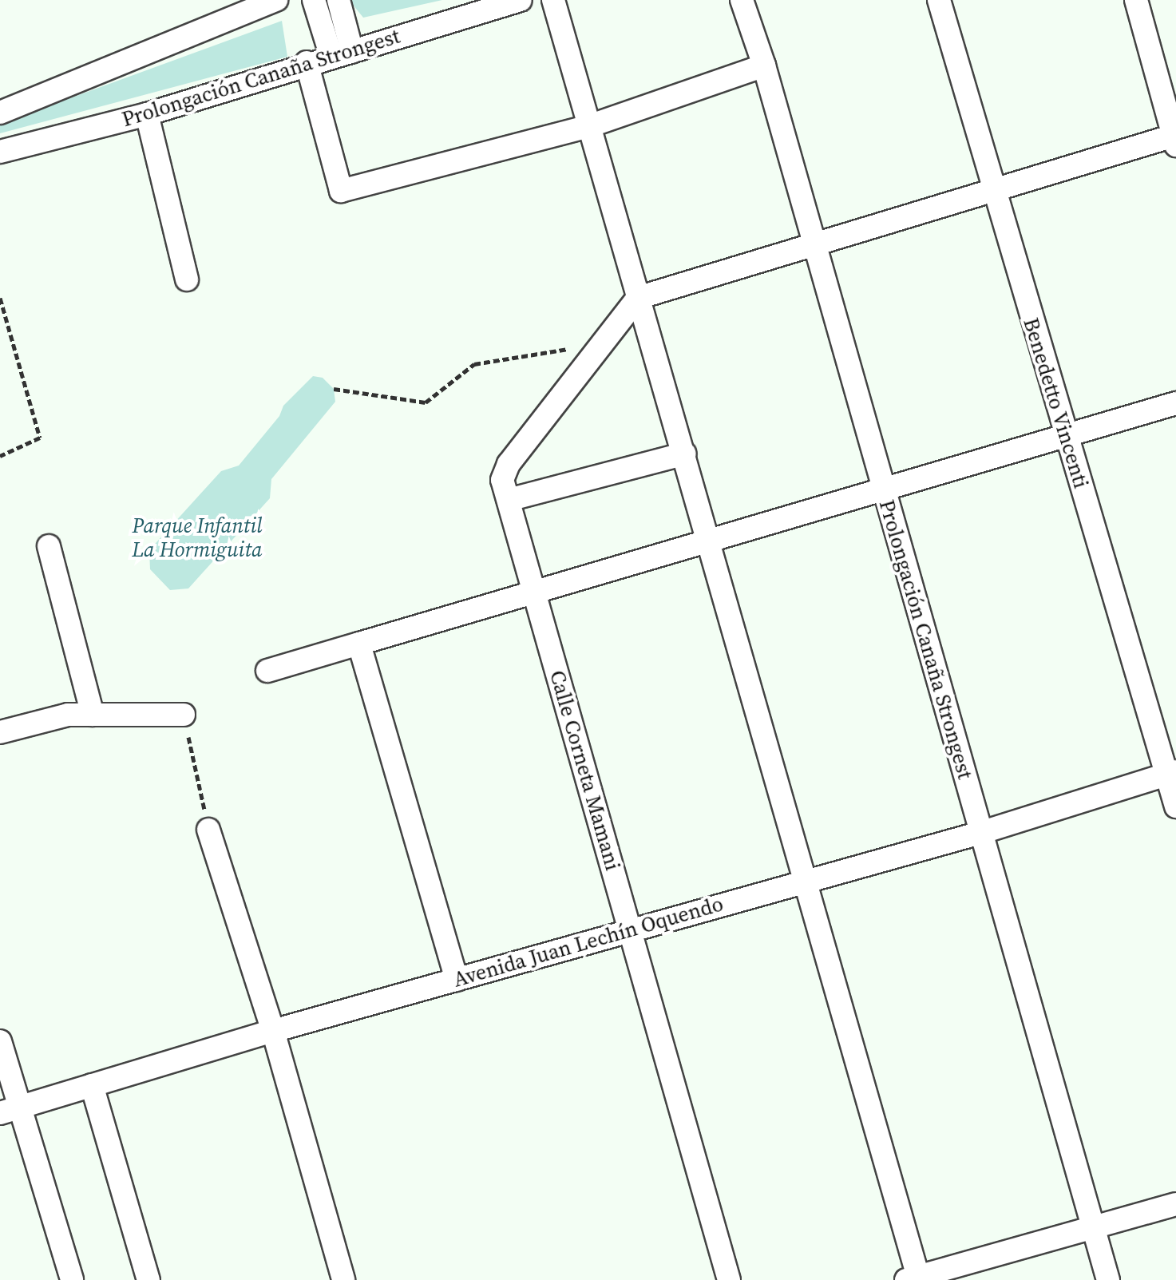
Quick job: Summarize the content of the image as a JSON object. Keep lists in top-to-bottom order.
{
  "streets": {
    "street": [
      "Prolongación Canaña Strongest",
      "Benedetto Vincenti",
      "Calle Corneta Mamani",
      "Avenida Juan Lechín Oquendo"
    ]
  },
  "crossings": [
    ["Prolongación Canaña Strongest", "Avenida Juan Lechín Oquendo"],
    ["Benedetto Vincenti", "Avenida Juan Lechín Oquendo"],
    ["Calle Corneta Mamani", "Avenida Juan Lechín Oquendo"]
  ],
  "parks": ["Parque Infantil La Hormiguita"]
}
